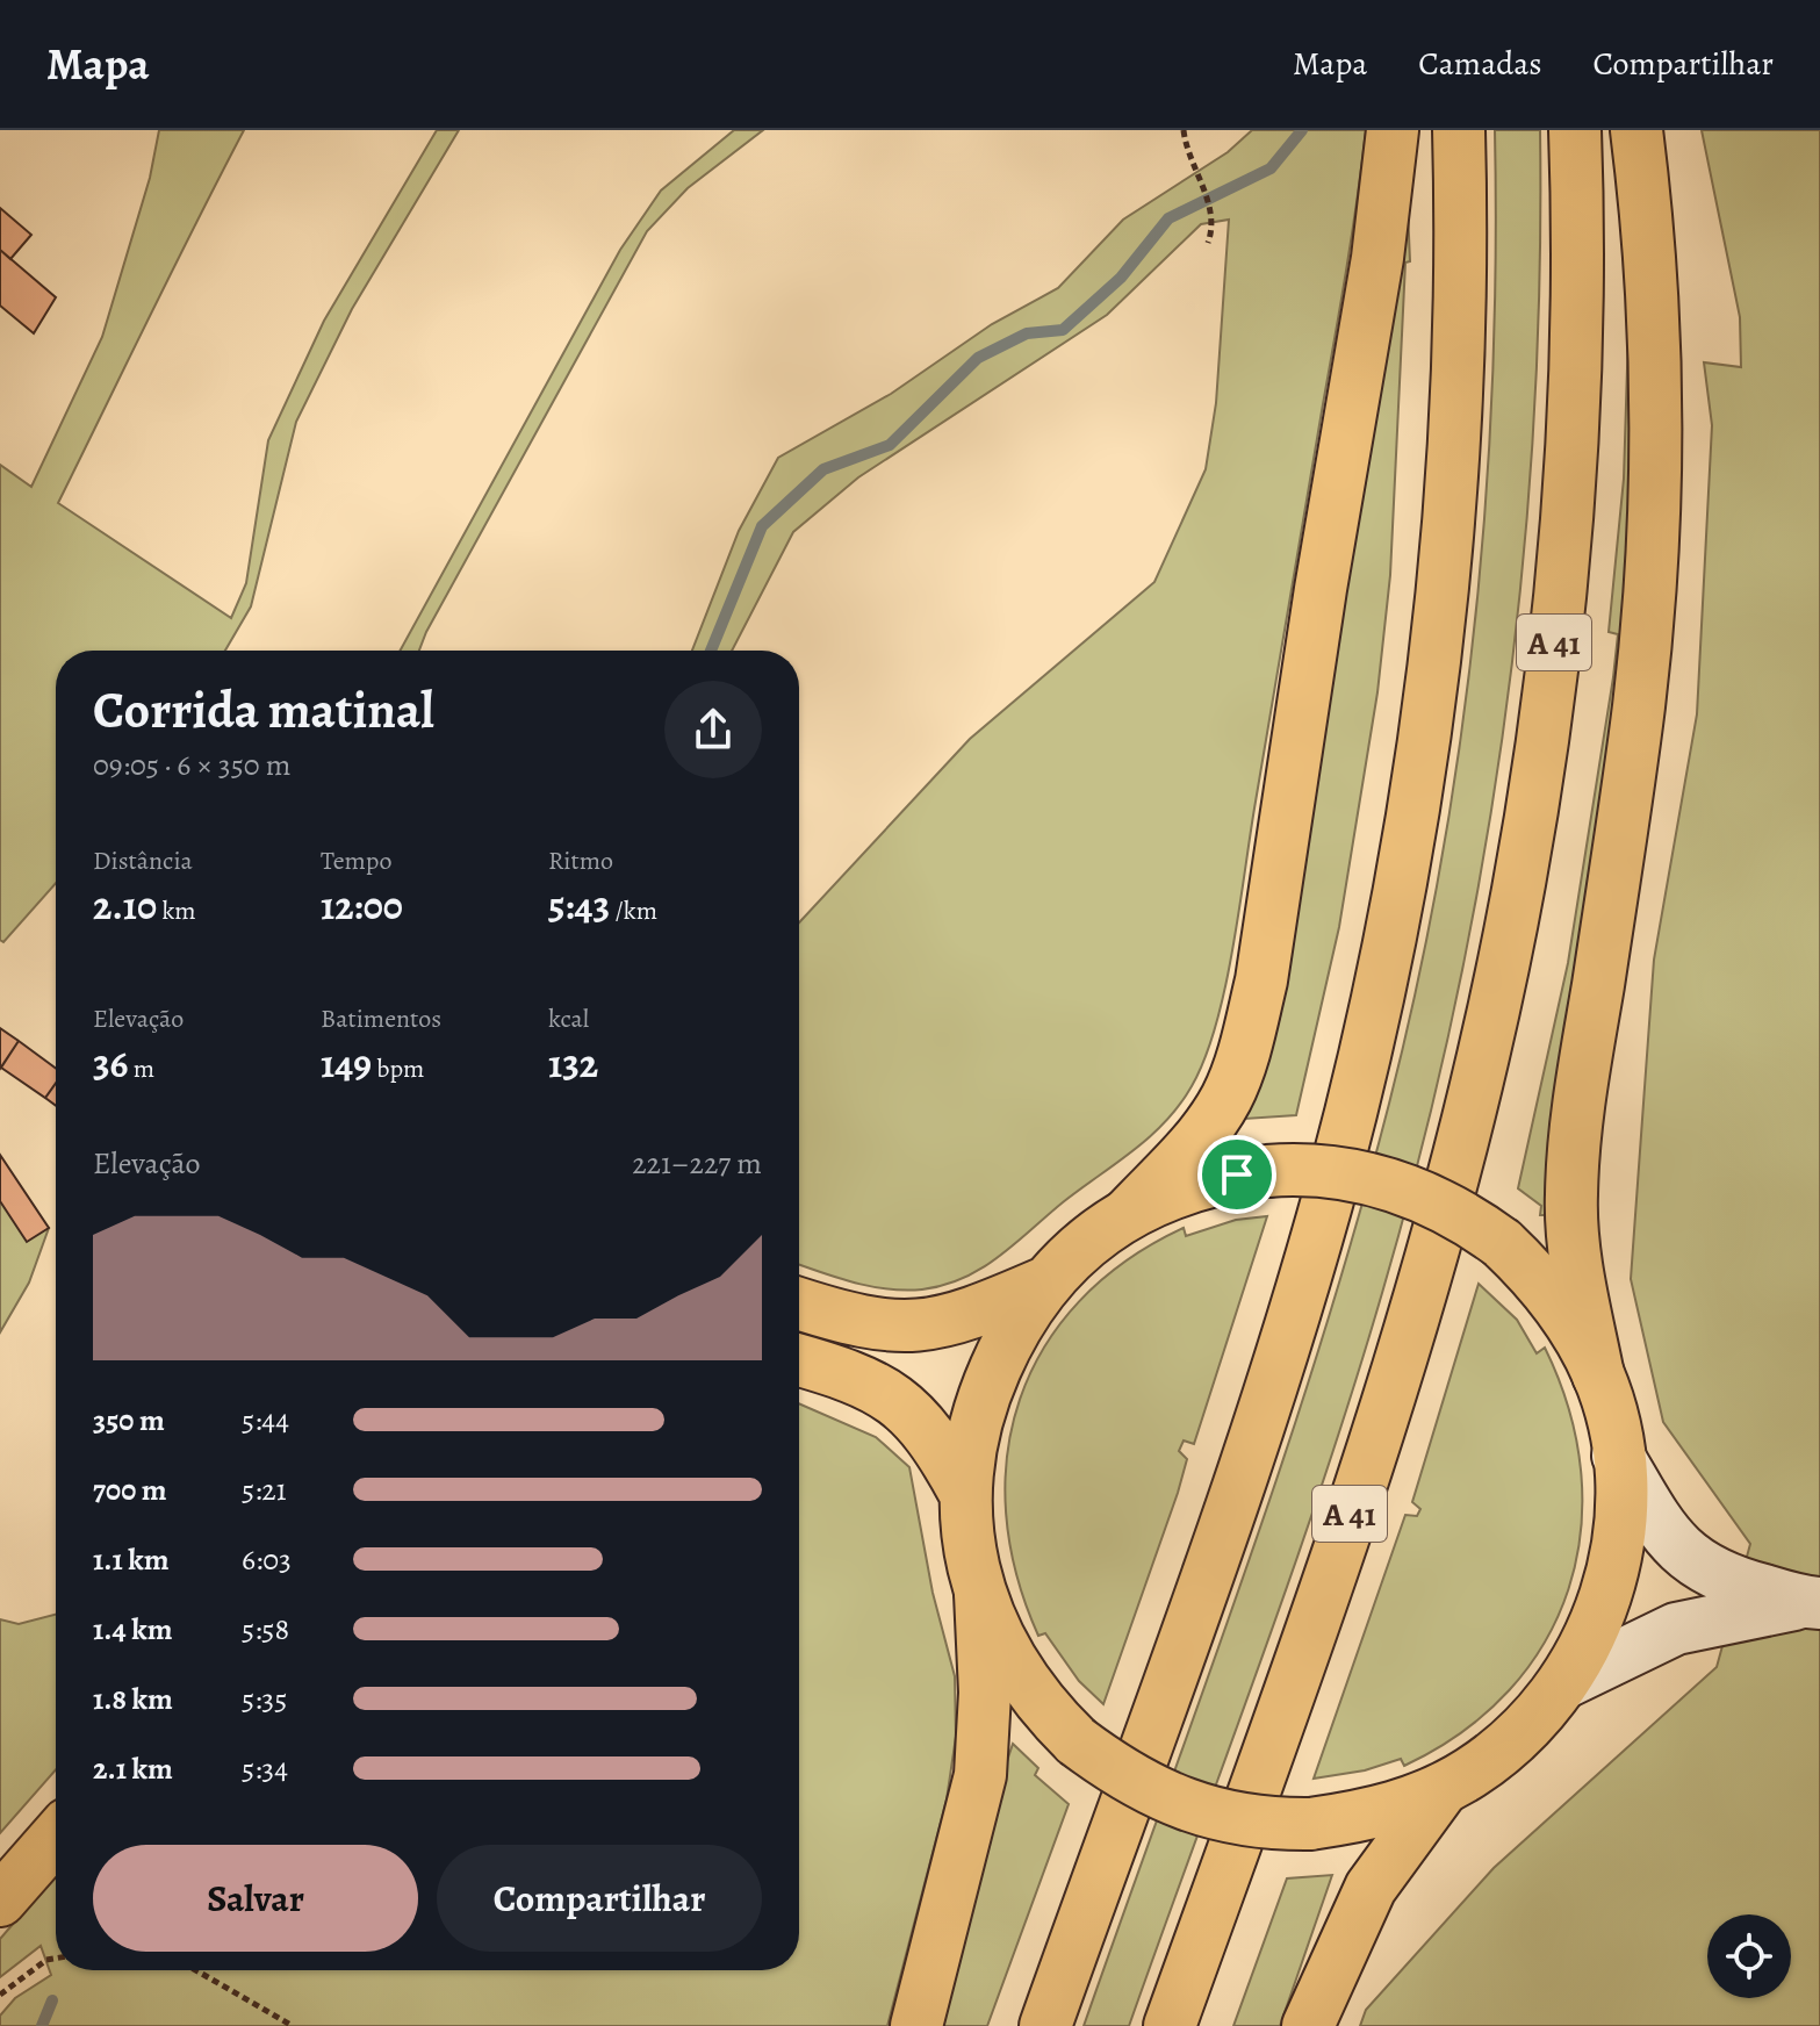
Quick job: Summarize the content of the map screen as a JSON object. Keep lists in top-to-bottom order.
{
  "streets": {
    "main road": ["A 41"]
  },
  "page": {
    "header": "Mapa",
    "nav": ["Mapa", "Camadas", "Compartilhar"],
    "heading": ["Corrida matinal", "09:05 · 6 × 350 m"],
    "stats": [
      ["Distância", "2.10 km"],
      ["Tempo", "12:00"],
      ["Ritmo", "5:43 /km"],
      ["Elevação", "36 m"],
      ["Batimentos", "149 bpm"],
      ["kcal", "132"]
    ],
    "chart": ["Elevação", "221–227 m"],
    "list": [
      {
        "name": "350 m",
        "note": "5:44"
      },
      {
        "name": "700 m",
        "note": "5:21"
      },
      {
        "name": "1.1 km",
        "note": "6:03"
      },
      {
        "name": "1.4 km",
        "note": "5:58"
      },
      {
        "name": "1.8 km",
        "note": "5:35"
      },
      {
        "name": "2.1 km",
        "note": "5:34"
      }
    ],
    "buttons": ["Salvar", "Compartilhar"]
  }
}
